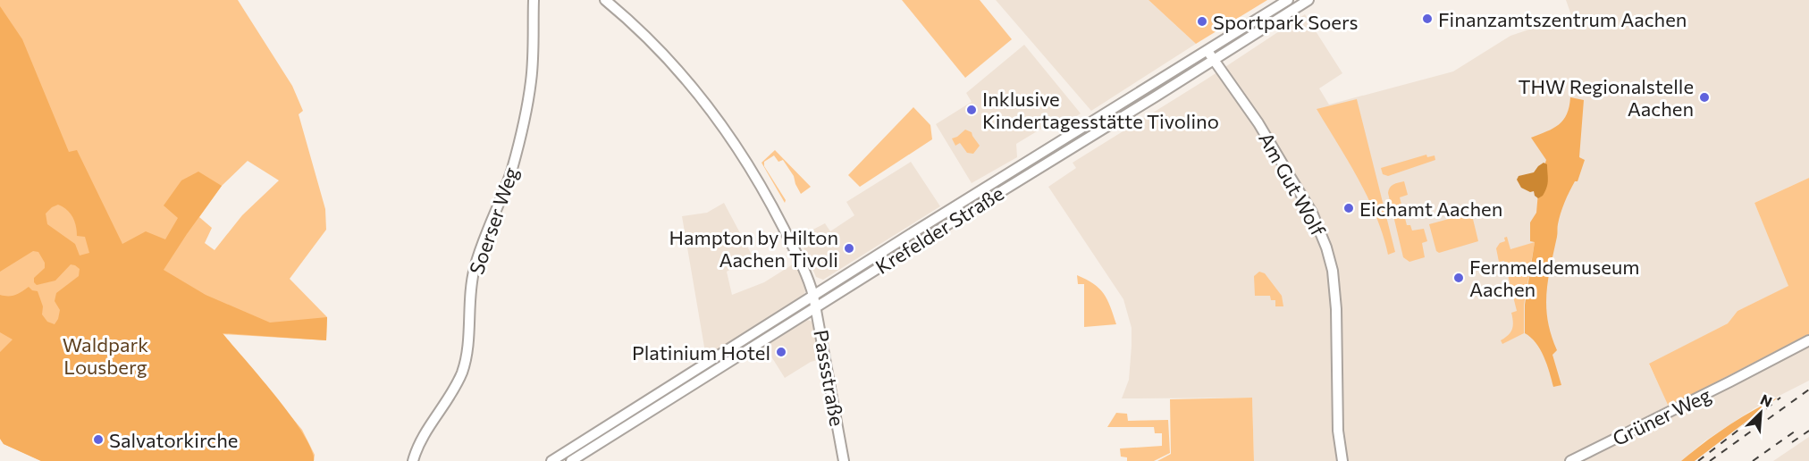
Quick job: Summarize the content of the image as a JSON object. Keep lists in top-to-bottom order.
{
  "streets": {
    "main road": [
      "Am Gut Wolf",
      "Soerser Weg",
      "Krefelder Straße",
      "Passstraße",
      "Grüner Weg"
    ]
  },
  "crossings": [
    ["Am Gut Wolf", "Krefelder Straße"],
    ["Krefelder Straße", "Passstraße"]
  ],
  "parks": ["Waldpark Lousberg"],
  "places": [
    "Finanzamtszentrum Aachen",
    "Sportpark Soers",
    "THW Regionalstelle Aachen",
    "Inklusive Kindertagesstätte Tivolino",
    "Eichamt Aachen",
    "Hampton by Hilton Aachen Tivoli",
    "Fernmeldemuseum Aachen",
    "Platinium Hotel",
    "Salvatorkirche"
  ],
  "north": "top right"
}
